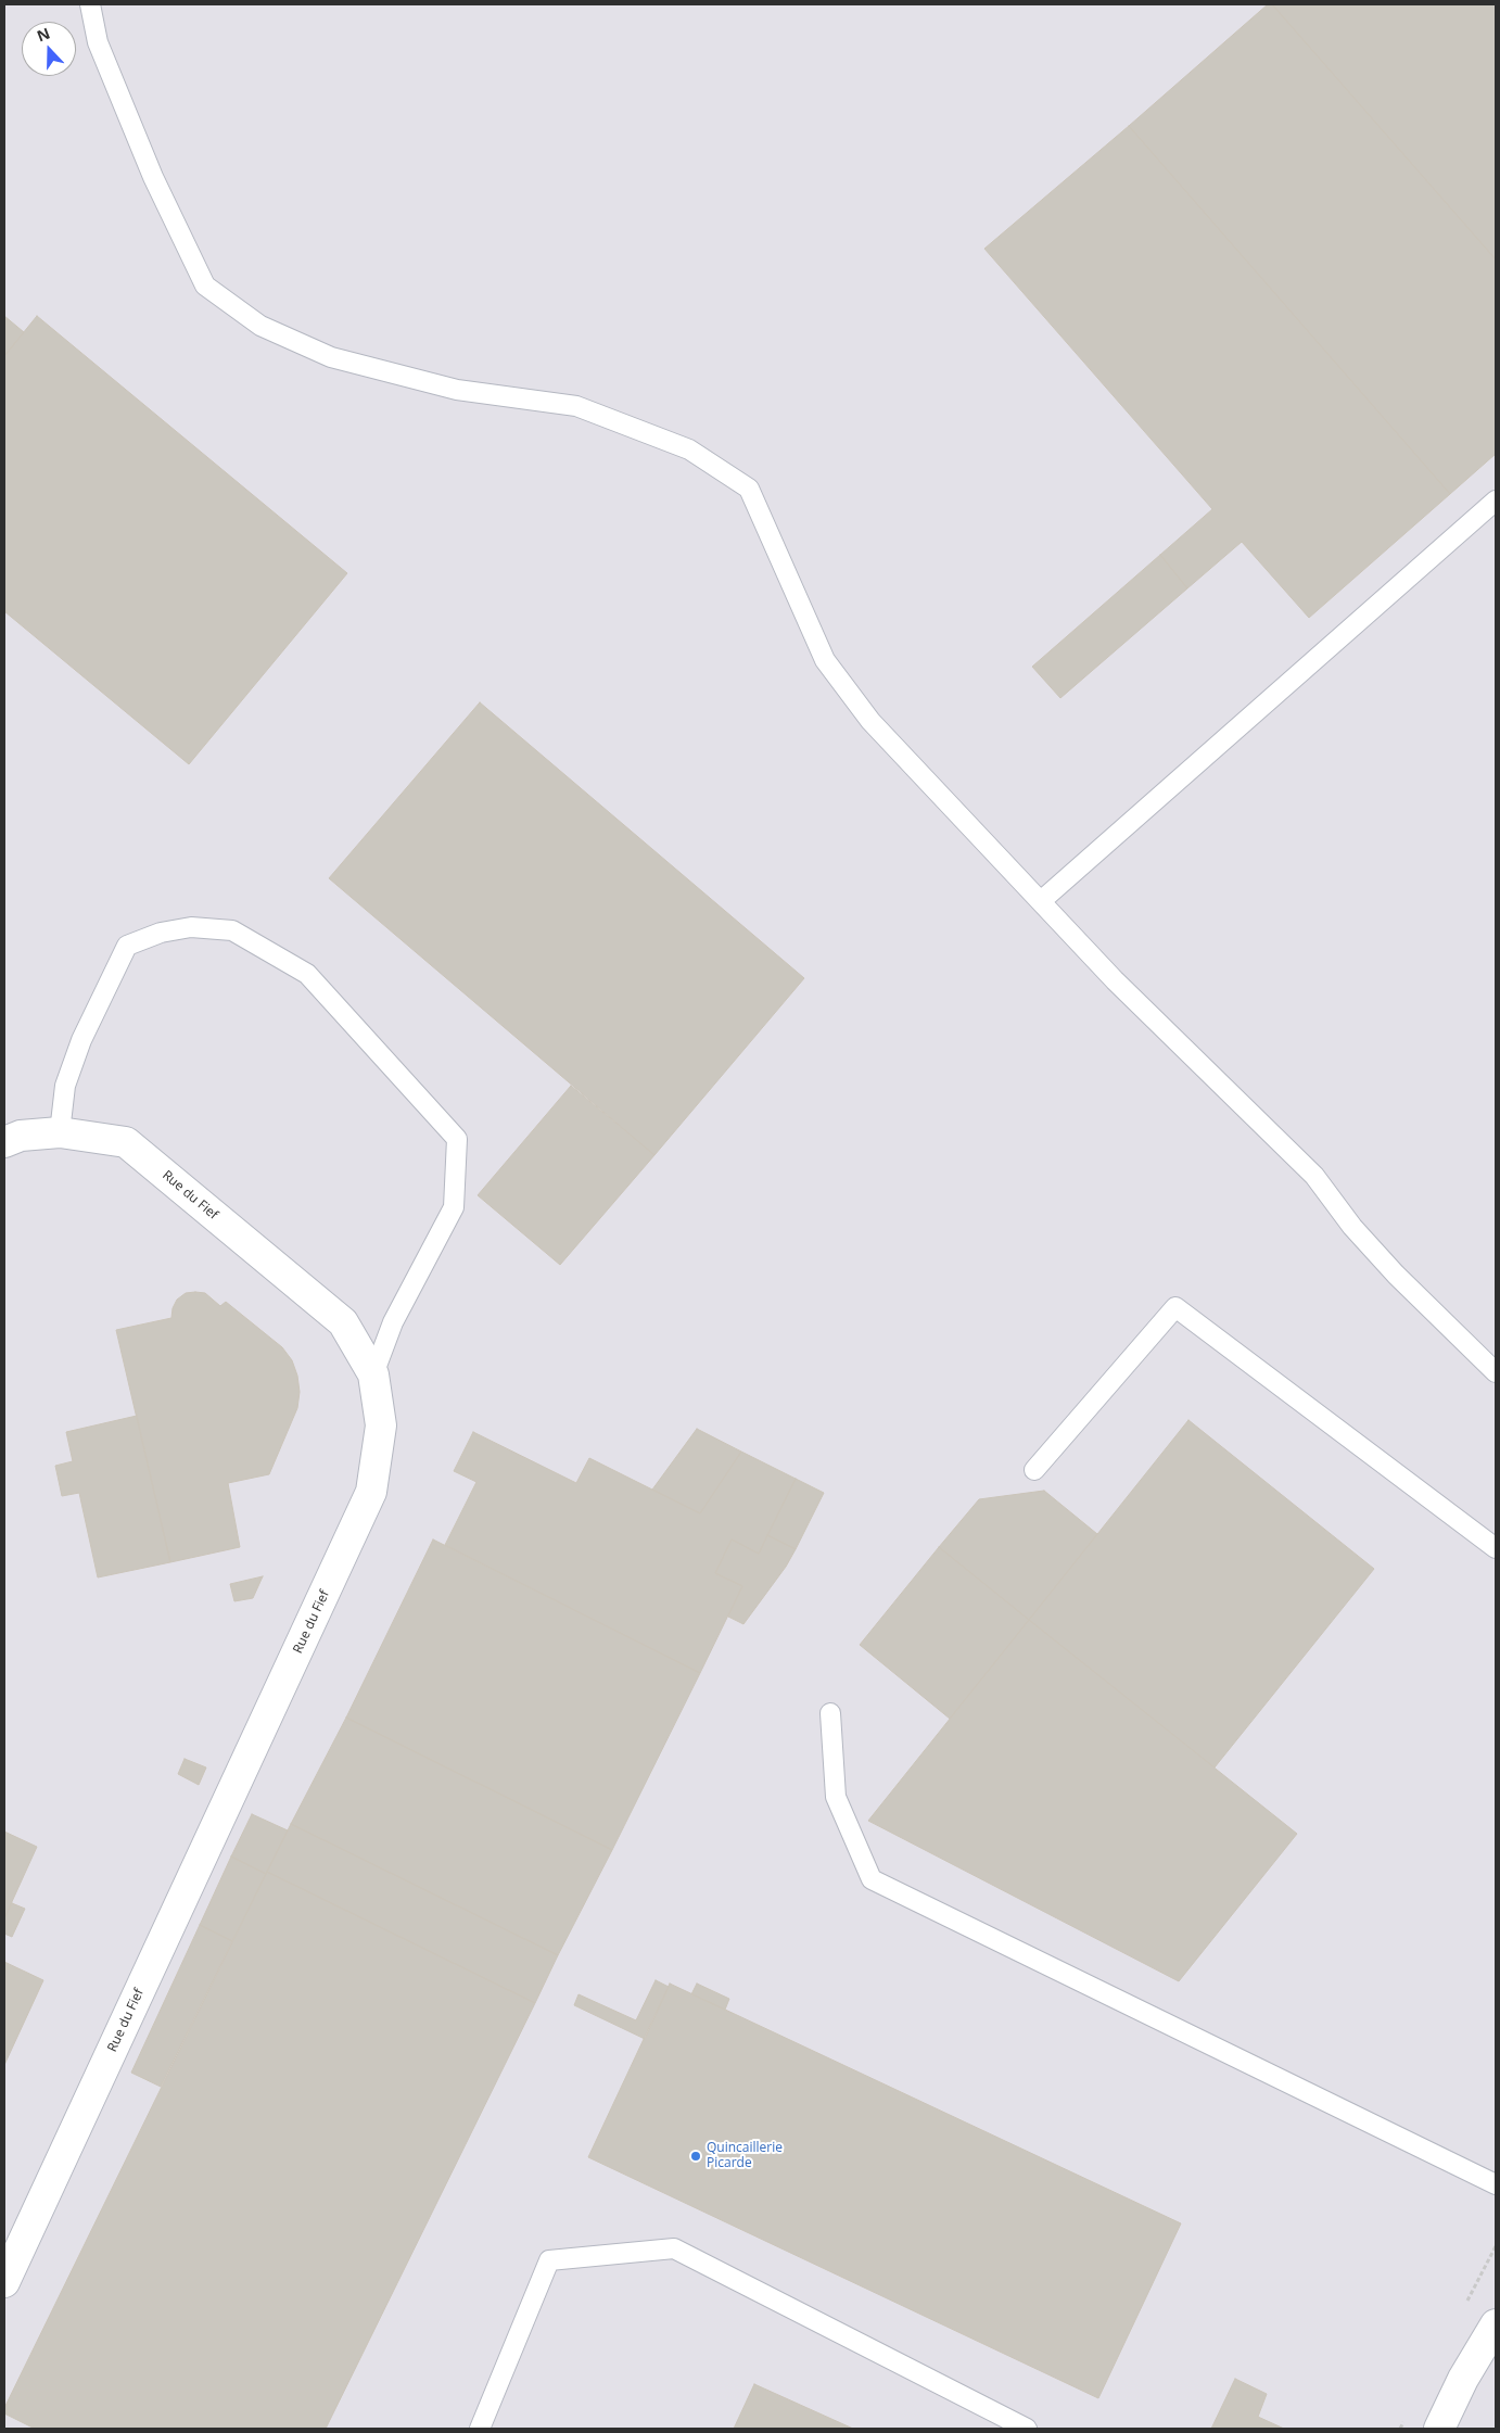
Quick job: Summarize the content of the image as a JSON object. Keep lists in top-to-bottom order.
{
  "streets": {
    "street": ["Rue du Fief"]
  },
  "places": ["Quincaillerie Picarde"],
  "north": "top"
}
